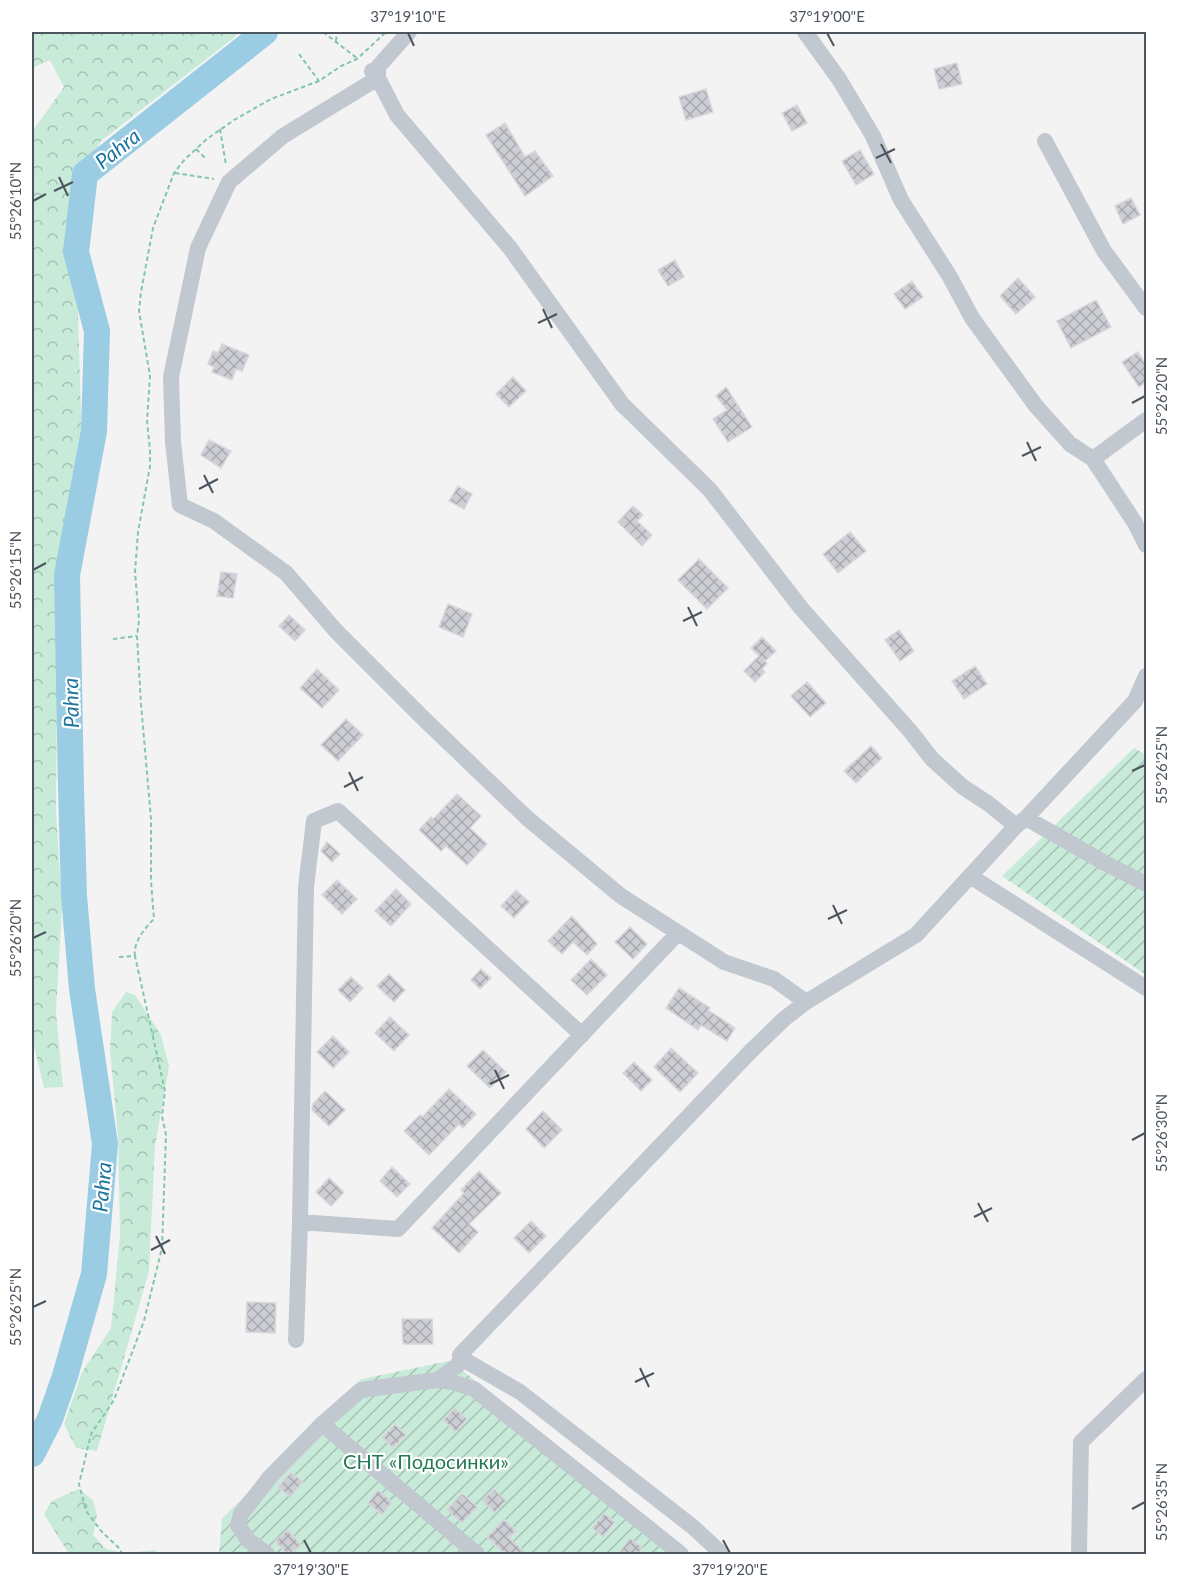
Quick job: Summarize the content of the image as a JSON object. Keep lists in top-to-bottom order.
{
  "water": ["Pahra"],
  "parks": ["СНТ «Подосинки»"],
  "coordinates": [
    "37°19'10\"E",
    "37°19'00\"E",
    "55°26'10\"N",
    "55°26'20\"N",
    "55°26'15\"N",
    "55°26'25\"N",
    "55°26'30\"N",
    "55°26'35\"N",
    "37°19'30\"E",
    "37°19'20\"E"
  ]
}
